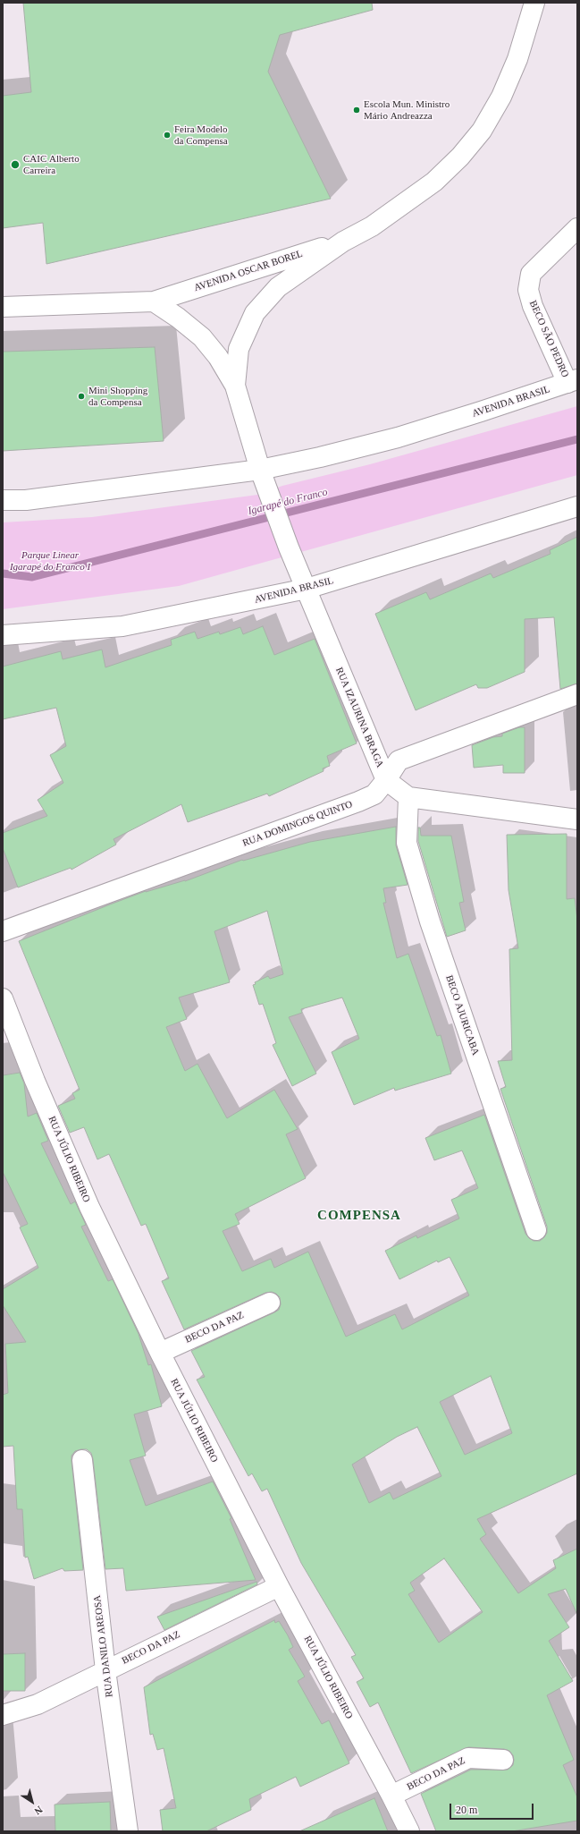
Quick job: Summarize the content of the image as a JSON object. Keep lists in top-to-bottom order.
{
  "streets": {
    "main road": [
      "AVENIDA OSCAR BOREL",
      "BECO SÃO PEDRO",
      "AVENIDA BRASIL",
      "RUA IZAURINA BRAGA",
      "RUA DOMINGOS QUINTO",
      "BECO AJURICABA",
      "RUA JÚLIO RIBEIRO",
      "BECO DA PAZ",
      "RUA DANILO AREOSA"
    ]
  },
  "crossings": [
    ["AVENIDA OSCAR BOREL", "AVENIDA BRASIL"],
    ["AVENIDA OSCAR BOREL", "RUA IZAURINA BRAGA"],
    ["BECO SÃO PEDRO", "AVENIDA BRASIL"],
    ["AVENIDA BRASIL", "RUA IZAURINA BRAGA"],
    ["RUA IZAURINA BRAGA", "RUA DOMINGOS QUINTO"],
    ["RUA IZAURINA BRAGA", "BECO AJURICABA"],
    ["RUA JÚLIO RIBEIRO", "BECO DA PAZ"],
    ["BECO DA PAZ", "RUA DANILO AREOSA"]
  ],
  "districts": ["COMPENSA"],
  "water": ["Igarapé do Franco"],
  "parks": ["Parque Linear Igarapé do Franco I"],
  "places": [
    "Escola Mun. Ministro Mário Andreazza",
    "Feira Modelo da Compensa",
    "CAIC Alberto Carreira",
    "Mini Shopping da Compensa"
  ],
  "scale_bar": "20 m",
  "north": "bottom right"
}
